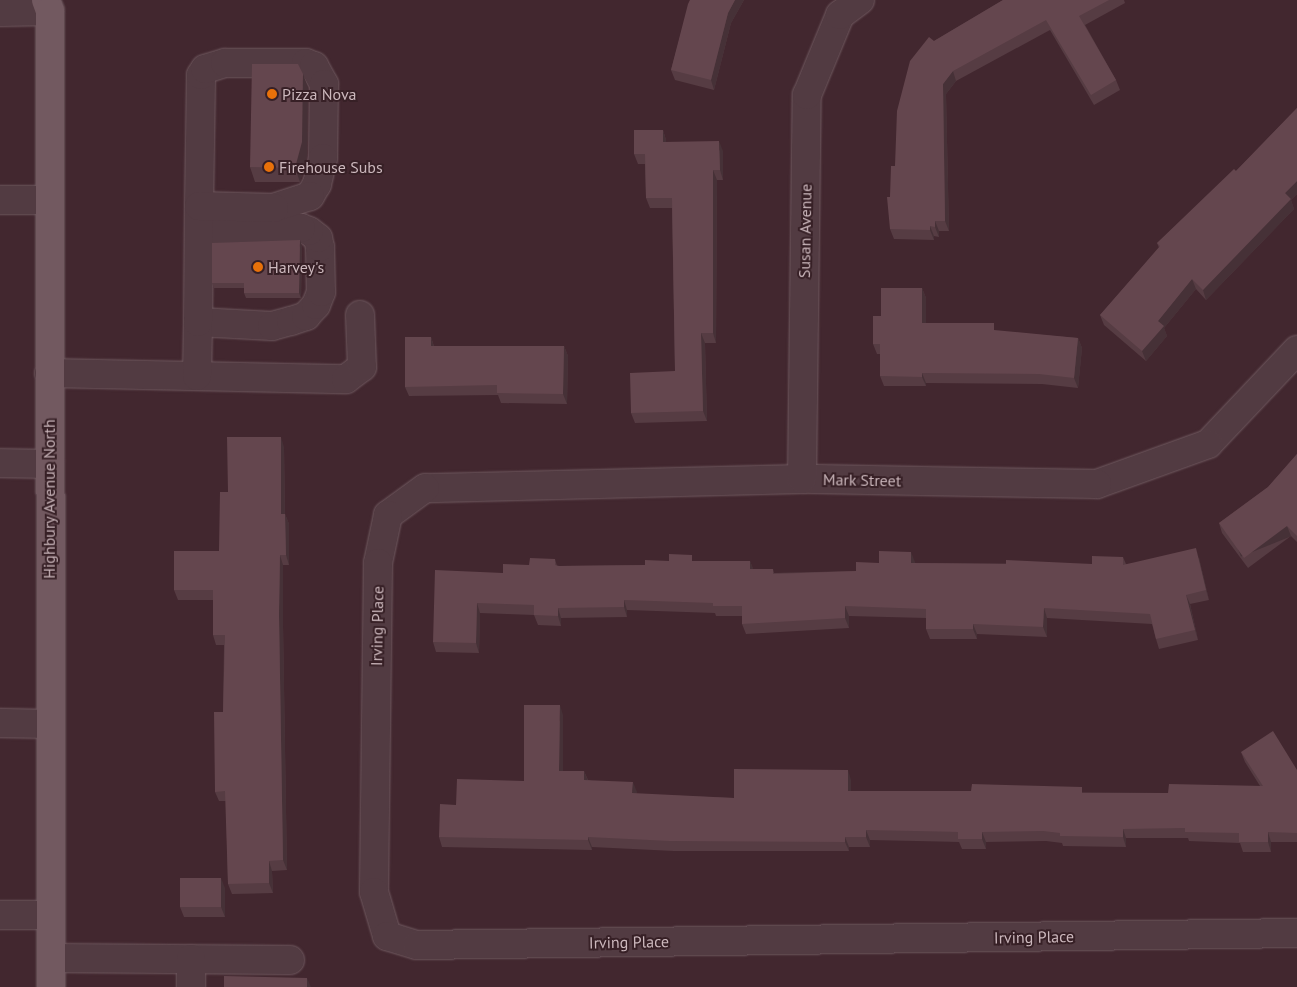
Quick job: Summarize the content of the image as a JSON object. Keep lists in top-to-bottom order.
{
  "streets": {
    "main road": ["Highbury Avenue North"],
    "street": ["Susan Avenue", "Mark Street", "Irving Place"]
  },
  "crossings": [
    ["Susan Avenue", "Mark Street"],
    ["Mark Street", "Irving Place"]
  ],
  "places": ["Pizza Nova", "Firehouse Subs", "Harvey's"]
}
